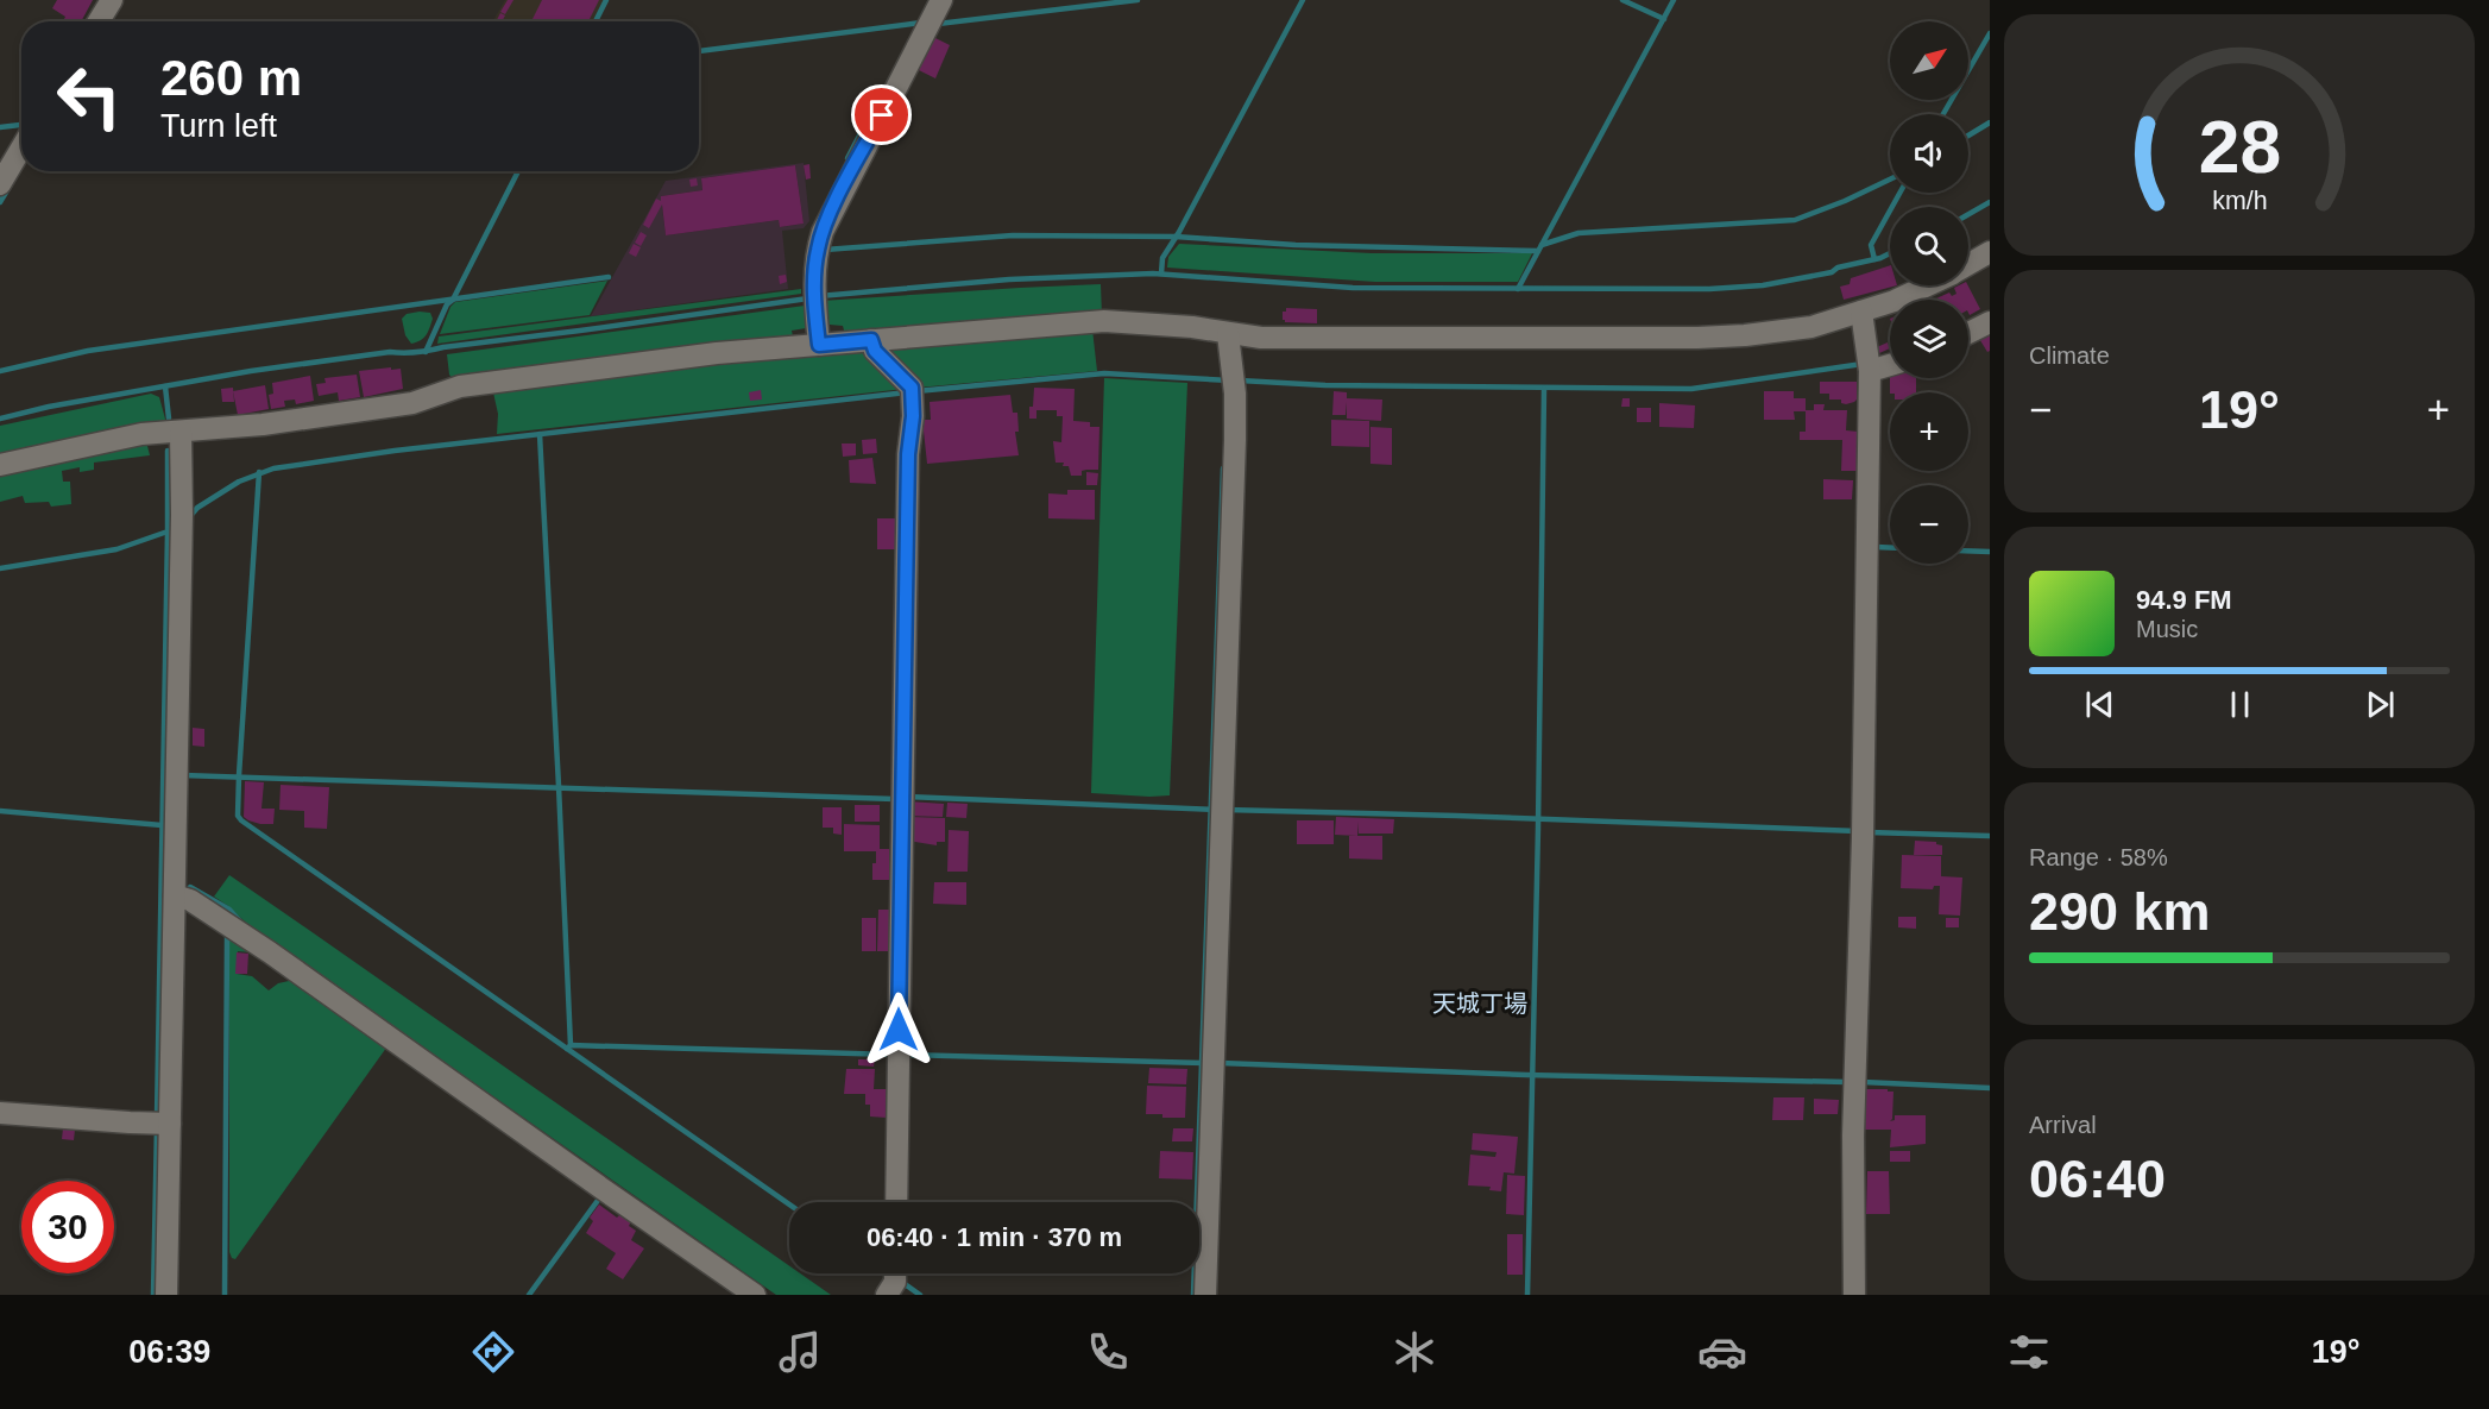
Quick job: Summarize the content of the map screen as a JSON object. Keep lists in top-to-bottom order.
{
  "districts": ["天城丁場"],
  "north": "top right",
  "page": {
    "map_buttons": ["+", "−"],
    "turn": ["260 m", "Turn left"],
    "tile": [
      "Climate",
      ["Range · 58%", "290 km"],
      ["Arrival", "06:40"]
    ],
    "heat": ["−", "19°", "+"],
    "song": ["94.9 FM", "Music"],
    "limit": "30",
    "trip": "06:40 · 1 min · 370 m",
    "tabs": ["06:39", "19°"],
    "gauge": ["28", "km/h"]
  }
}
